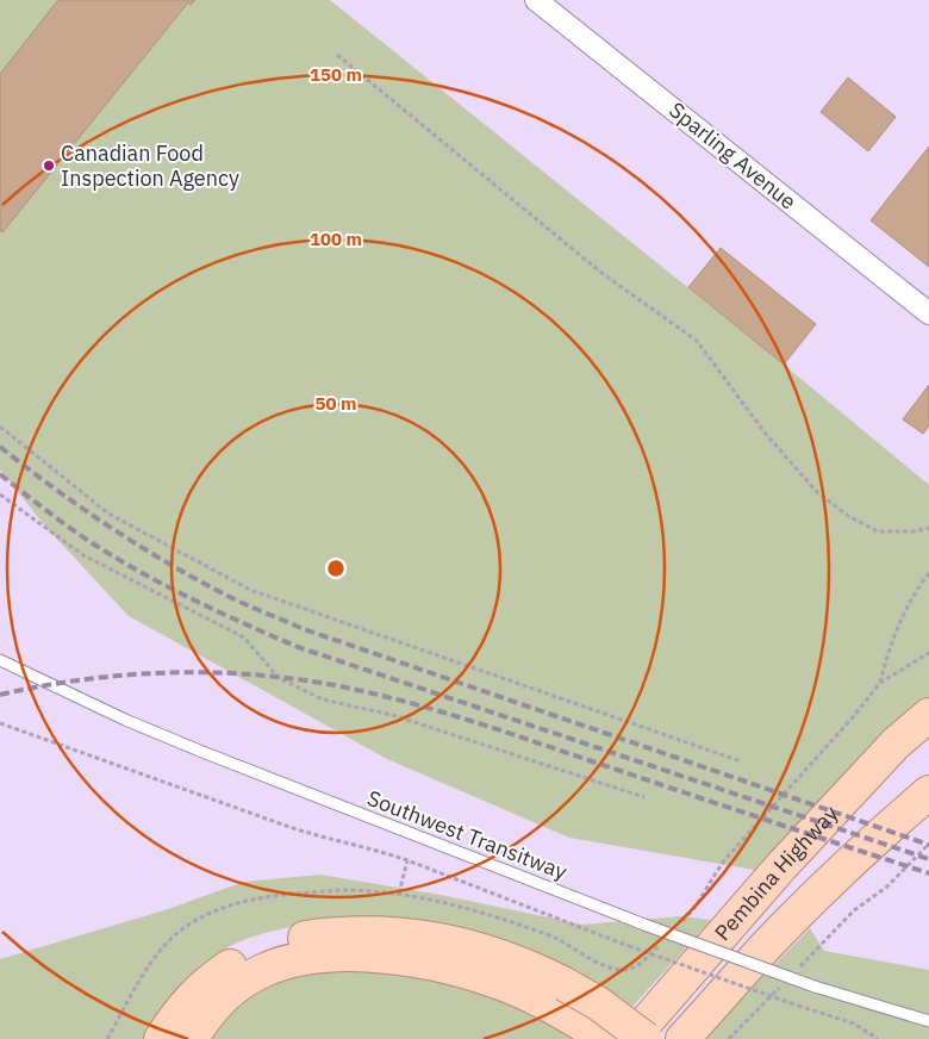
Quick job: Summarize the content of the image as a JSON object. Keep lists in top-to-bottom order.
{
  "streets": {
    "main road": ["Pembina Highway"],
    "street": ["Sparling Avenue"],
    "lane": ["Southwest Transitway"]
  },
  "places": ["Canadian Food Inspection Agency"],
  "rings": ["150 m", "100 m", "50 m"]
}
